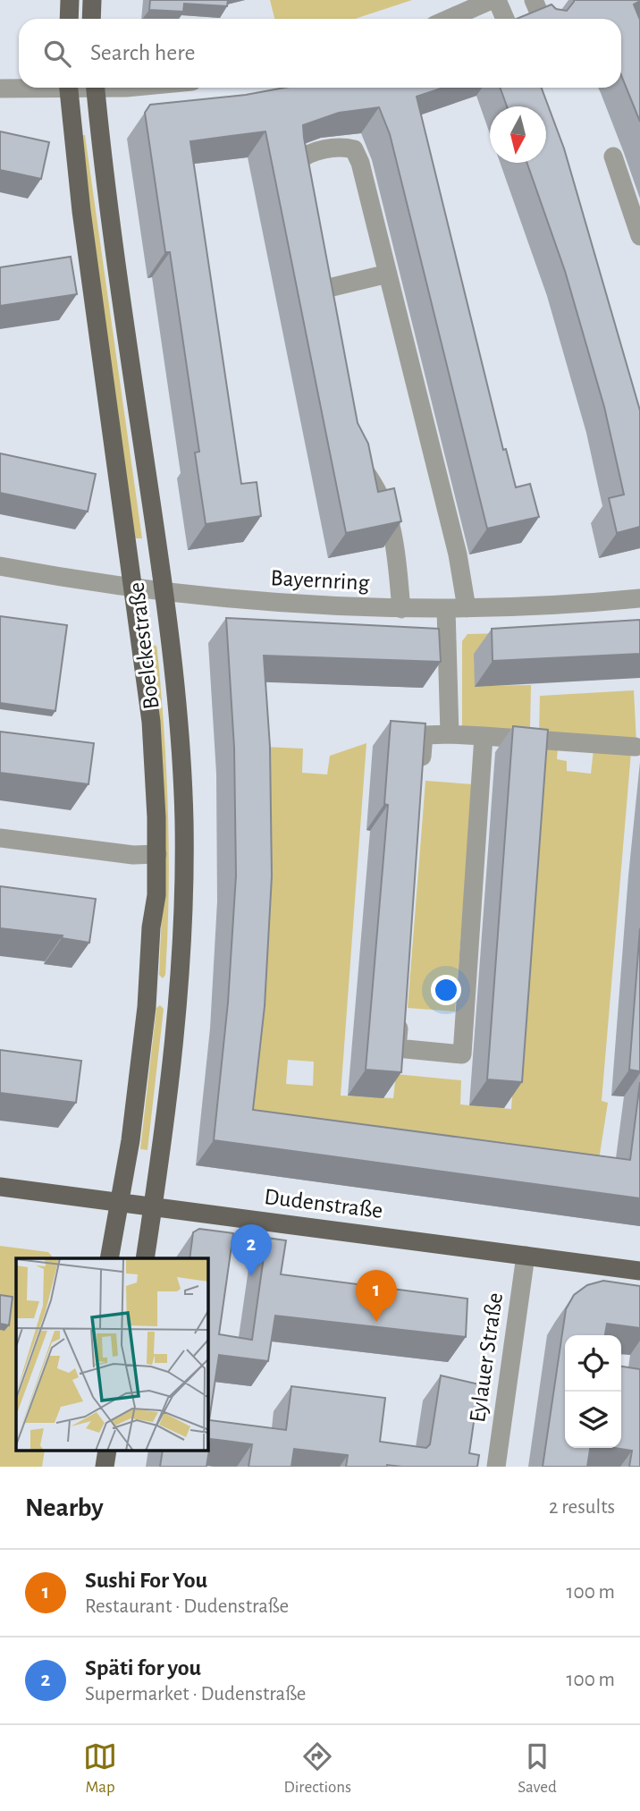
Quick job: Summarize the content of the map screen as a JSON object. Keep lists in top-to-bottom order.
{
  "streets": {
    "main road": ["Boelckestraße", "Dudenstraße"],
    "street": ["Bayernring", "Eylauer Straße"]
  },
  "crossings": [
    ["Bayernring", "Boelckestraße"],
    ["Boelckestraße", "Dudenstraße"],
    ["Dudenstraße", "Eylauer Straße"]
  ],
  "north": "bottom",
  "page": {
    "search": "Search here",
    "pins": ["2", "1"],
    "heading": ["Nearby", "2 results"],
    "list": [
      {
        "mark": "1",
        "name": "Sushi For You",
        "note": "Restaurant · Dudenstraße",
        "value": "100 m"
      },
      {
        "mark": "2",
        "name": "Späti for you",
        "note": "Supermarket · Dudenstraße",
        "value": "100 m"
      }
    ],
    "nav": ["Map", "Directions", "Saved"]
  }
}
